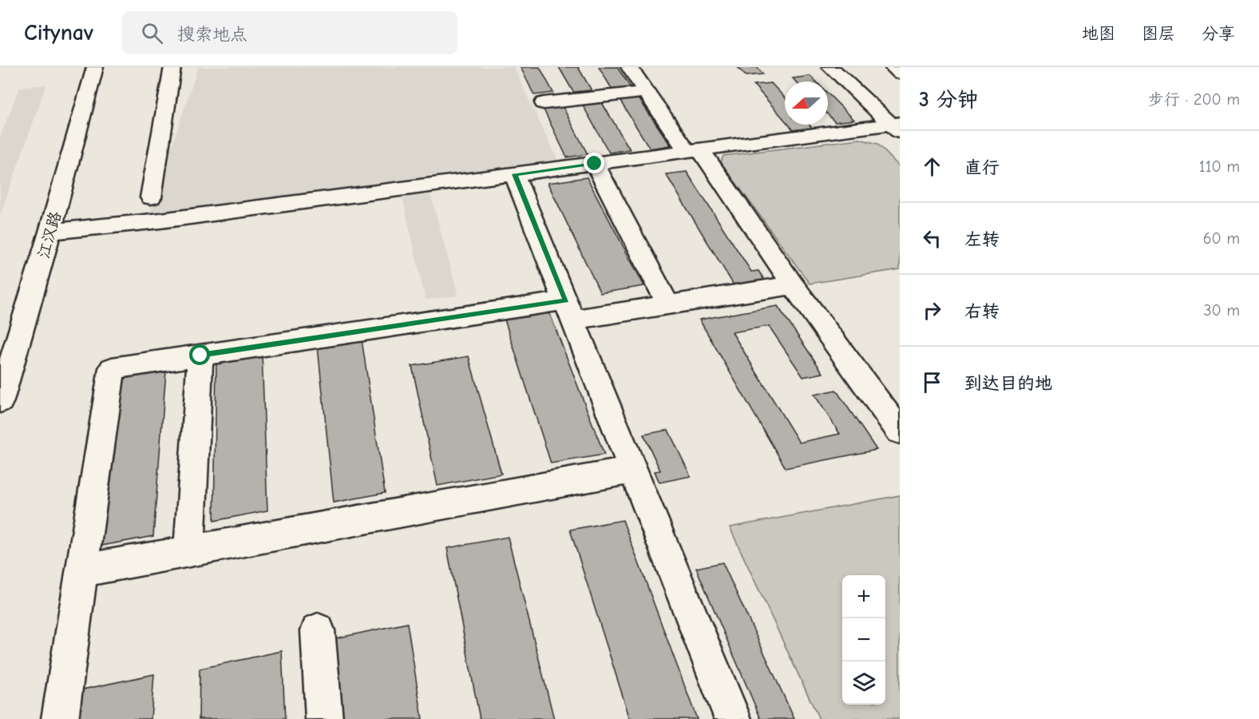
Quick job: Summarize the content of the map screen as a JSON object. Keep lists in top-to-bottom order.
{
  "streets": {
    "street": ["江汉路"]
  },
  "north": "left",
  "page": {
    "header": "Citynav",
    "search": "搜索地点",
    "nav": ["地图", "图层", "分享"],
    "heading": ["3 分钟", "步行 · 200 m"],
    "list": [
      ["直行", "110 m"],
      ["左转", "60 m"],
      ["右转", "30 m"],
      "到达目的地"
    ],
    "map_buttons": ["+", "−"]
  }
}
